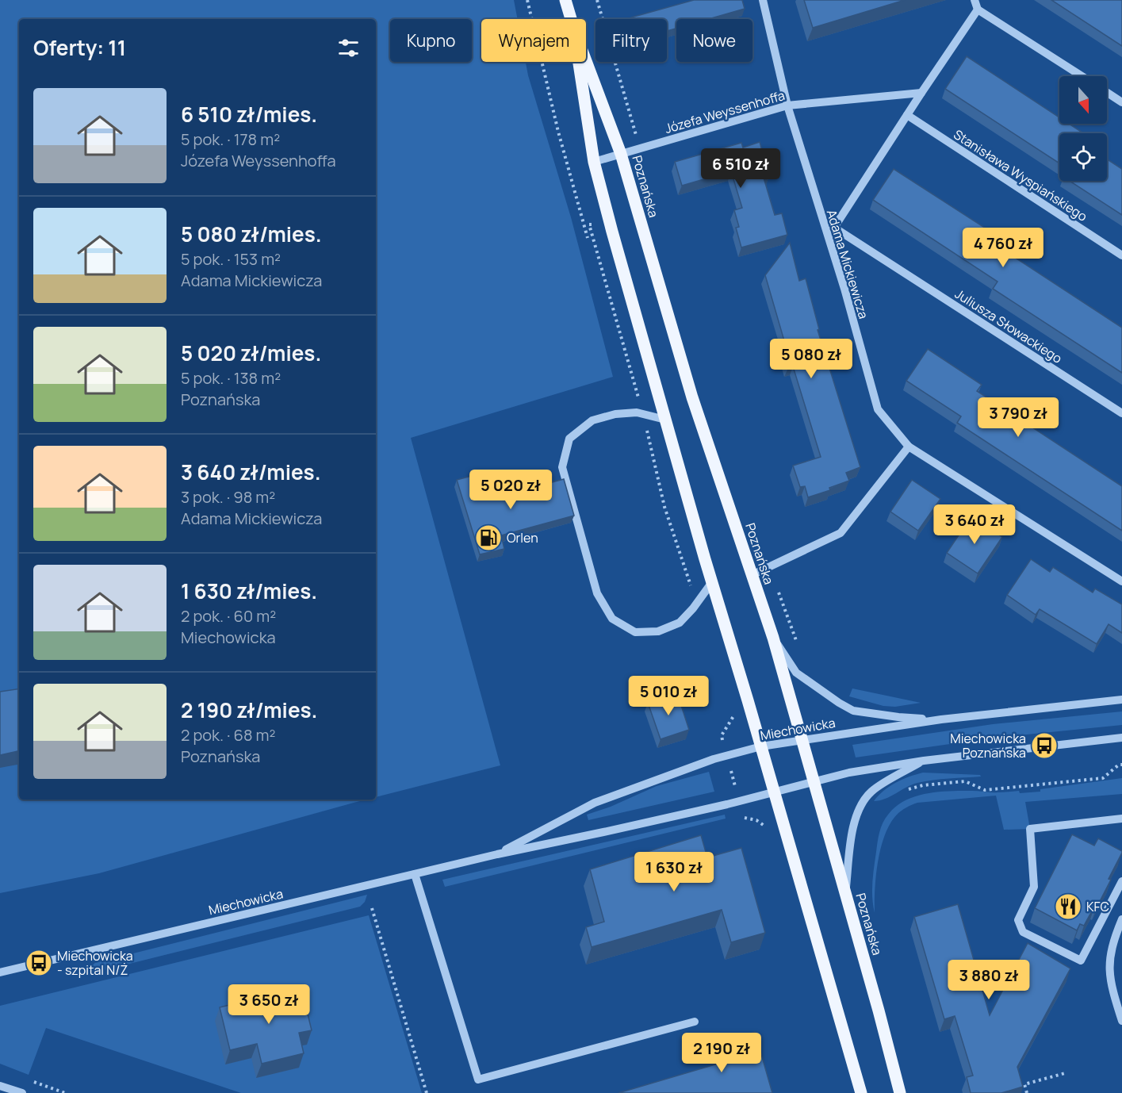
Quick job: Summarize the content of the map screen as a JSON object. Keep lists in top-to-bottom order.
{
  "streets": {
    "main road": ["Poznańska"],
    "street": [
      "Józefa Weyssenhoffa",
      "Stanisława Wyspiańskiego",
      "Adama Mickiewicza",
      "Juliusza Słowackiego",
      "Miechowicka"
    ]
  },
  "crossings": [
    ["Józefa Weyssenhoffa", "Poznańska"],
    ["Józefa Weyssenhoffa", "Adama Mickiewicza"],
    ["Poznańska", "Miechowicka"]
  ],
  "places": {
    "fuel station": ["Orlen"],
    "bus stop": ["Miechowicka Poznańska", "Miechowicka - szpital N/Ż"],
    "restaurant": ["KFC"]
  },
  "north": "bottom",
  "page": {
    "chip": [
      "Kupno",
      "Wynajem",
      "Filtry",
      "Nowe"
    ],
    "heading": "Oferty: 11",
    "list": [
      {
        "name": "6 510 zł/mies.",
        "note": "5 pok. · 178 m² · Józefa Weyssenhoffa"
      },
      {
        "name": "5 080 zł/mies.",
        "note": "5 pok. · 153 m² · Adama Mickiewicza"
      },
      {
        "name": "5 020 zł/mies.",
        "note": "5 pok. · 138 m² · Poznańska"
      },
      {
        "name": "3 640 zł/mies.",
        "note": "3 pok. · 98 m² · Adama Mickiewicza"
      },
      {
        "name": "1 630 zł/mies.",
        "note": "2 pok. · 60 m² · Miechowicka"
      },
      {
        "name": "2 190 zł/mies.",
        "note": "2 pok. · 68 m² · Poznańska"
      }
    ],
    "price": [
      "6 510 zł",
      "4 760 zł",
      "5 080 zł",
      "3 790 zł",
      "5 020 zł",
      "3 640 zł",
      "5 010 zł",
      "1 630 zł",
      "3 880 zł",
      "3 650 zł",
      "2 190 zł"
    ]
  }
}
